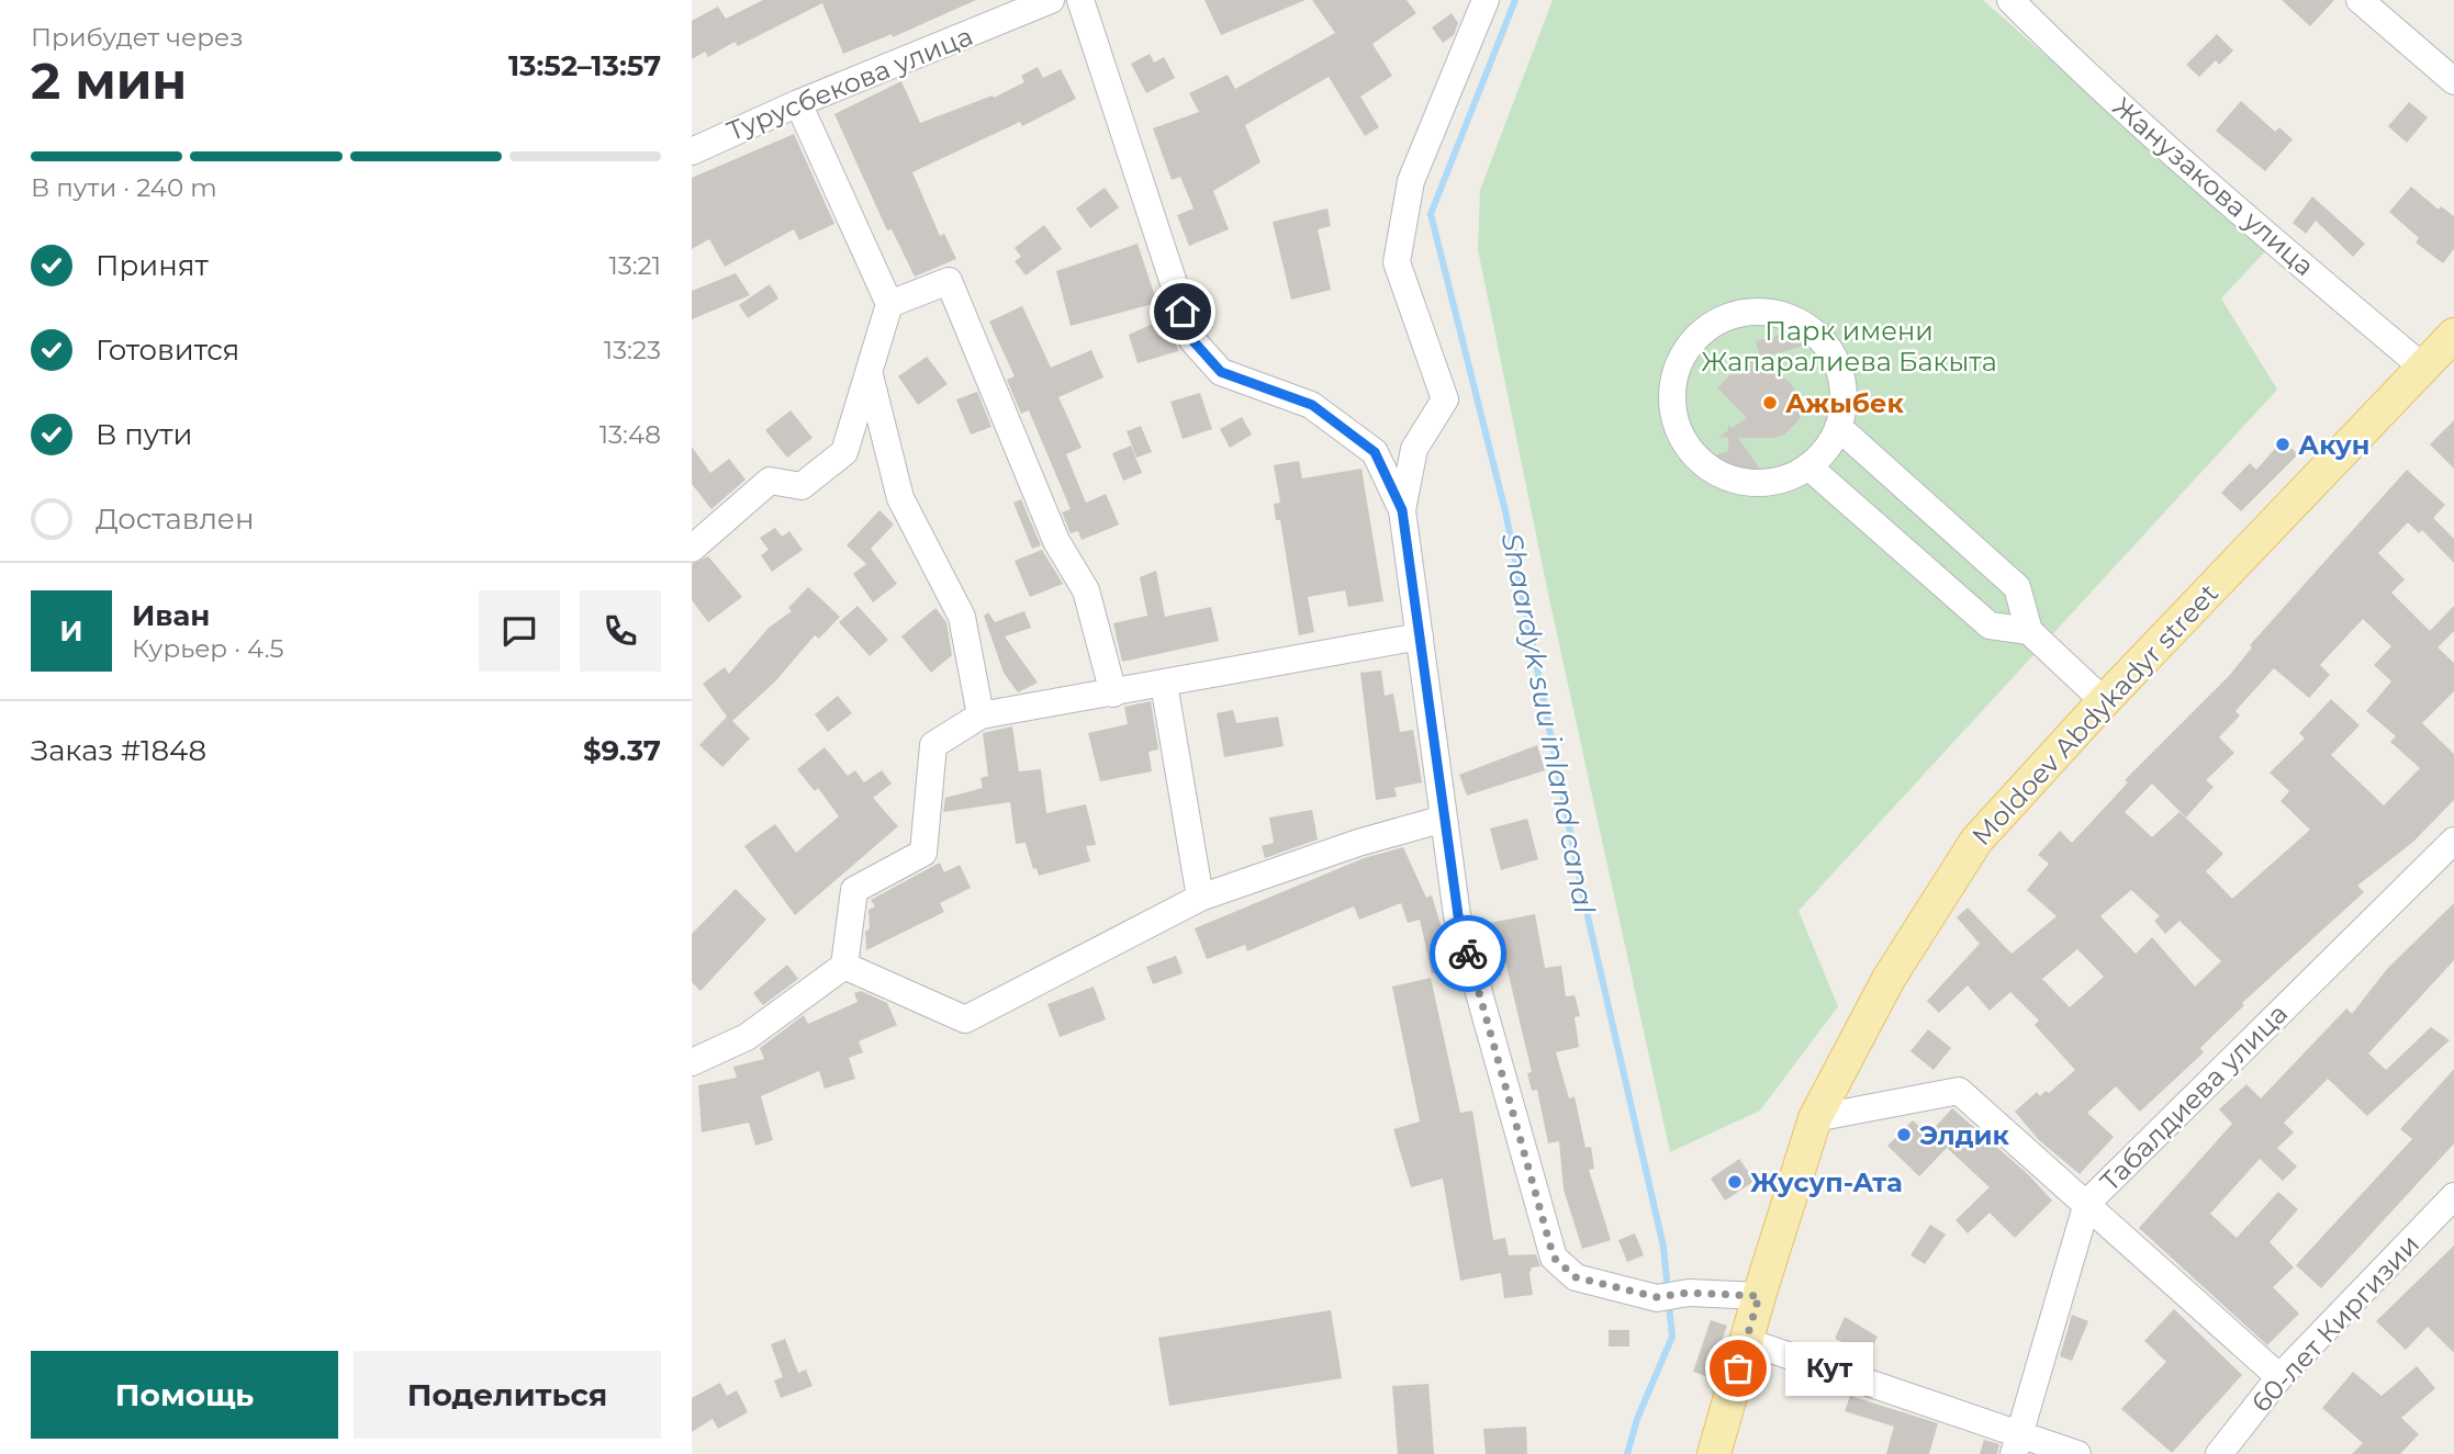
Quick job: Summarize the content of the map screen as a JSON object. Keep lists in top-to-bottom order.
{
  "streets": {
    "main road": ["Moldoev Abdykadyr street"],
    "street": [
      "Турусбекова улица",
      "Жанузакова улица",
      "Табалдиева улица",
      "60-лет Киргизии"
    ]
  },
  "crossings": [
    ["Жанузакова улица", "Moldoev Abdykadyr street"]
  ],
  "water": ["Shaardyk suu inland canal"],
  "parks": ["Парк имени Жапаралиева Бакыта"],
  "places": [
    "Ажыбек",
    "Акун",
    "Элдик",
    "Жусуп-Ата",
    "Кут"
  ],
  "page": {
    "heading": ["2 мин", "Прибудет через", "13:52–13:57"],
    "panel": [
      "Иван",
      "Курьер · 4.5",
      "Заказ #1848",
      "$9.37"
    ],
    "bar": "В пути · 240 m",
    "list": [
      ["Принят", "13:21"],
      ["Готовится", "13:23"],
      ["В пути", "13:48"],
      "Доставлен"
    ],
    "round": "И",
    "buttons": ["Помощь", "Поделиться"],
    "bubble": "Кут"
  }
}
